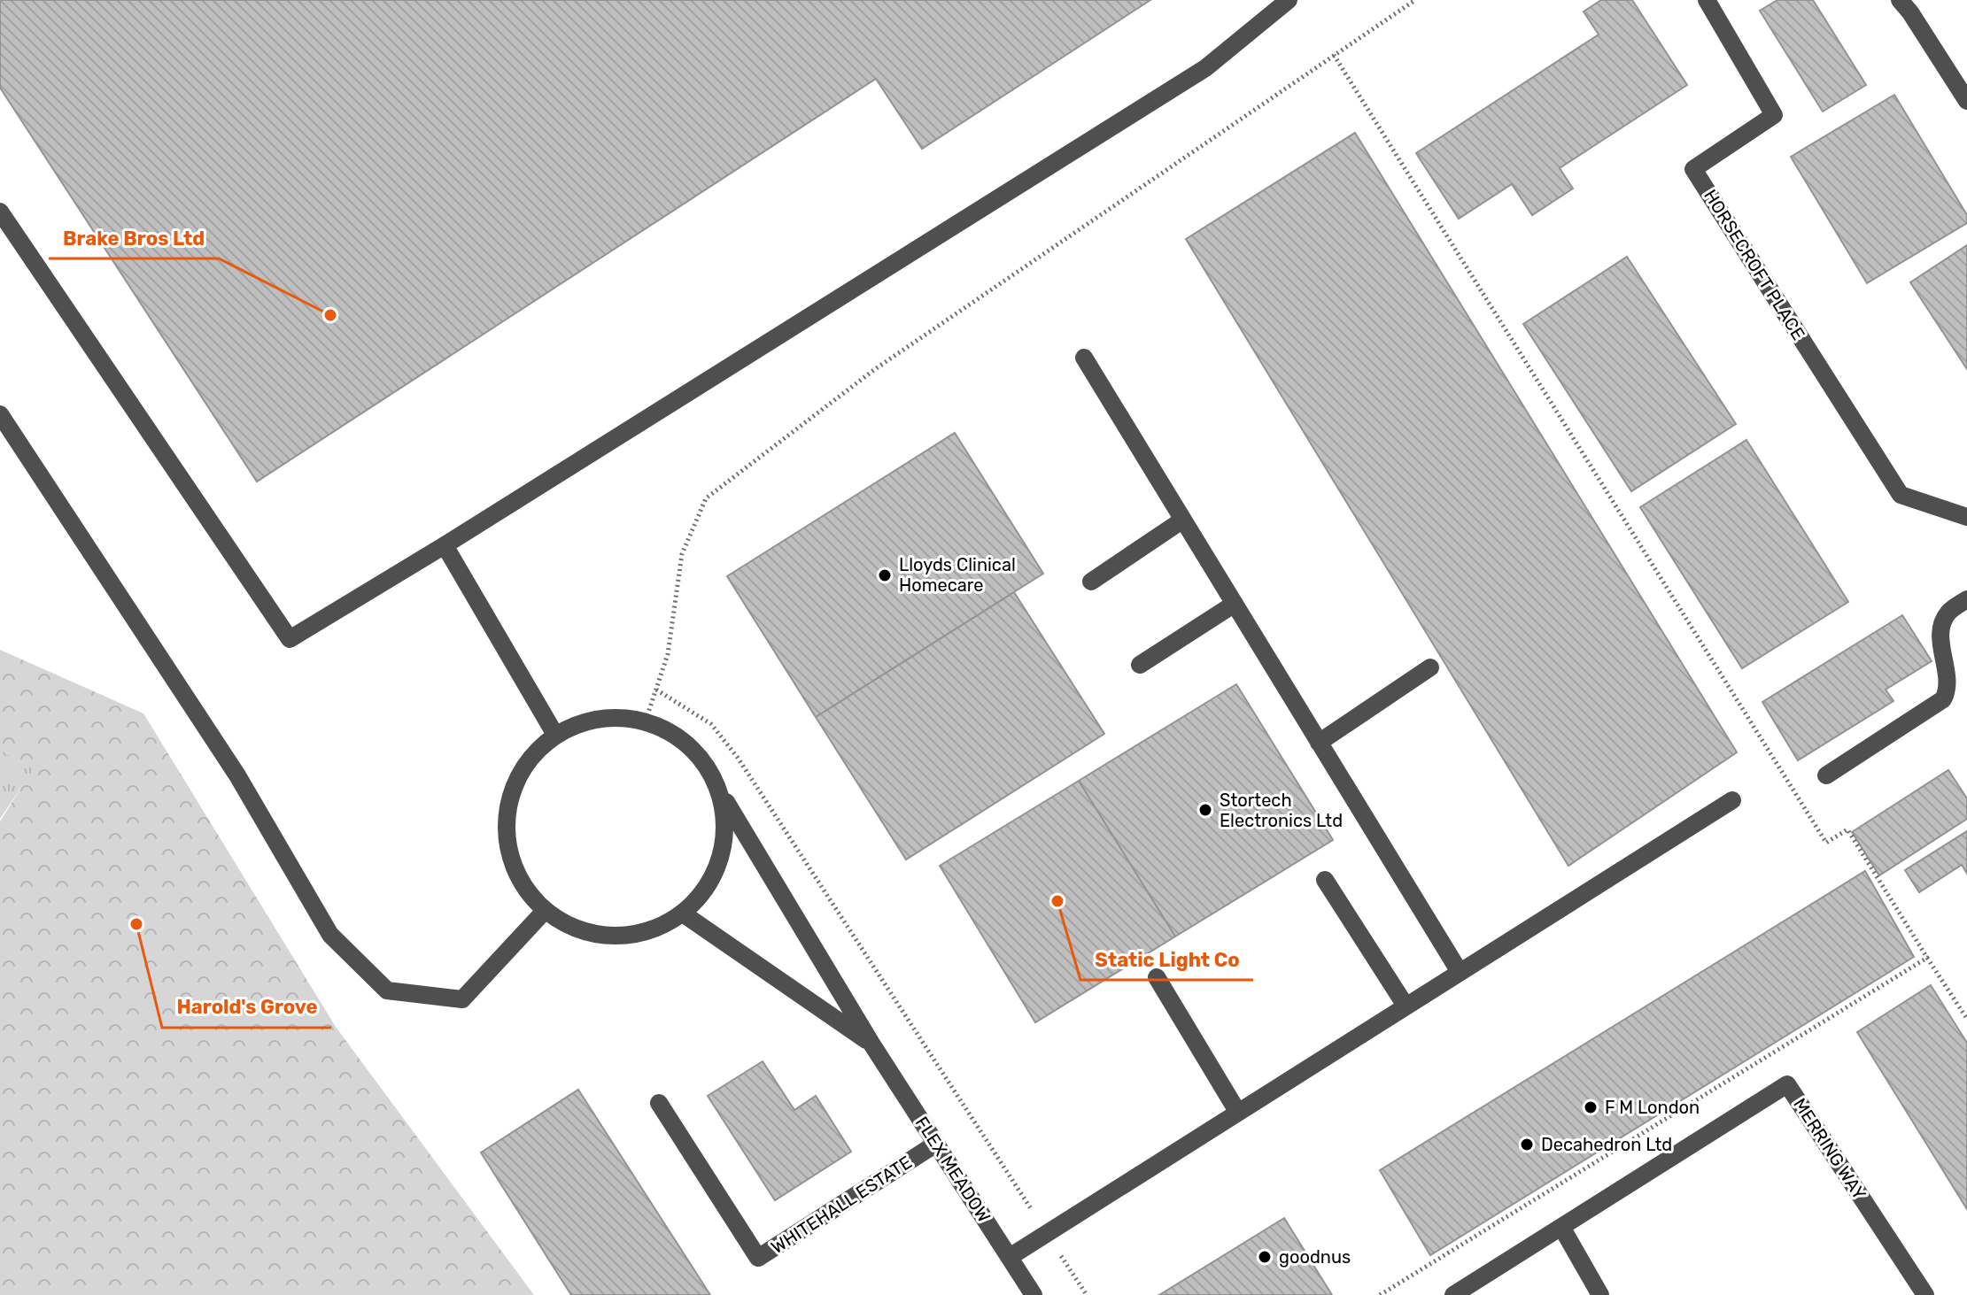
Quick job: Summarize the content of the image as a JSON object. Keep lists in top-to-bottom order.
{
  "streets": {
    "street": [
      "HORSECROFT PLACE",
      "MERRING WAY",
      "FLEX MEADOW",
      "WHITEHALL ESTATE"
    ]
  },
  "crossings": [
    ["FLEX MEADOW", "WHITEHALL ESTATE"]
  ],
  "places": [
    "Brake Bros Ltd",
    "Lloyds Clinical Homecare",
    "Stortech Electronics Ltd",
    "Static Light Co",
    "Harold's Grove",
    "F M London",
    "Decahedron Ltd",
    "goodnus"
  ]
}
